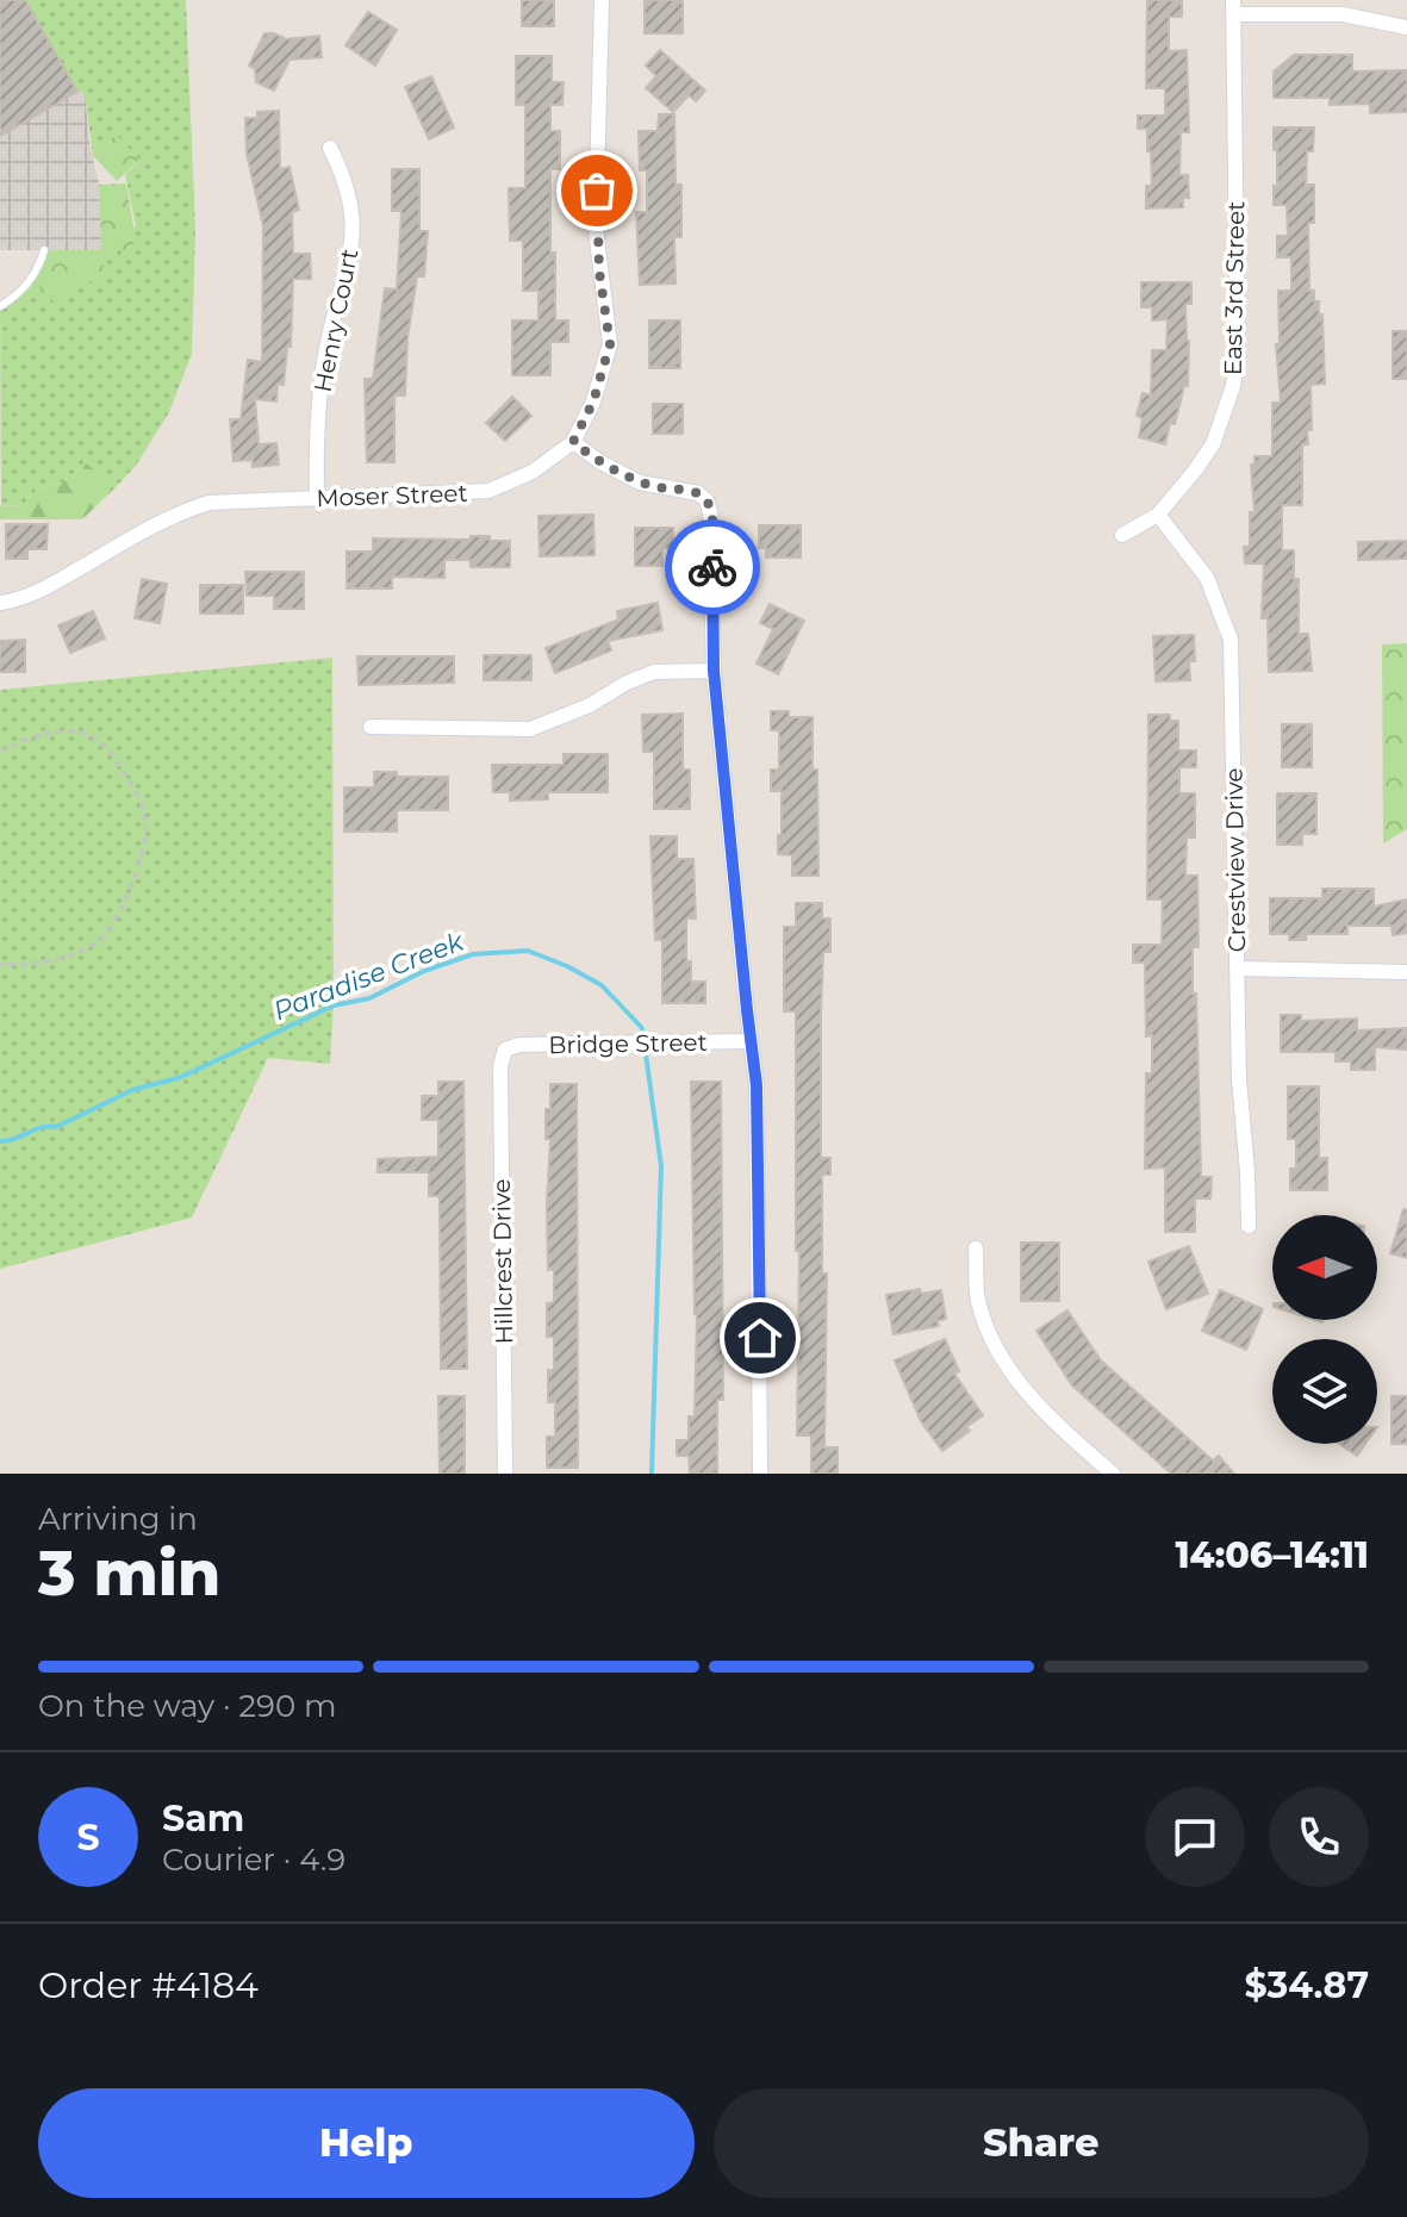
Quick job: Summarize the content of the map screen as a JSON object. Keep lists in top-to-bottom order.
{
  "streets": {
    "street": [
      "East 3rd Street",
      "Henry Court",
      "Moser Street",
      "Crestview Drive",
      "Bridge Street",
      "Hillcrest Drive"
    ]
  },
  "crossings": [
    ["East 3rd Street", "Crestview Drive"],
    ["Henry Court", "Moser Street"],
    ["Bridge Street", "Hillcrest Drive"]
  ],
  "water": ["Paradise Creek"],
  "north": "left",
  "page": {
    "heading": ["3 min", "Arriving in", "14:06–14:11"],
    "panel": [
      "Sam",
      "Courier · 4.9",
      "Order #4184",
      "$34.87"
    ],
    "bar": "On the way · 290 m",
    "round": "S",
    "buttons": ["Help", "Share"]
  }
}
